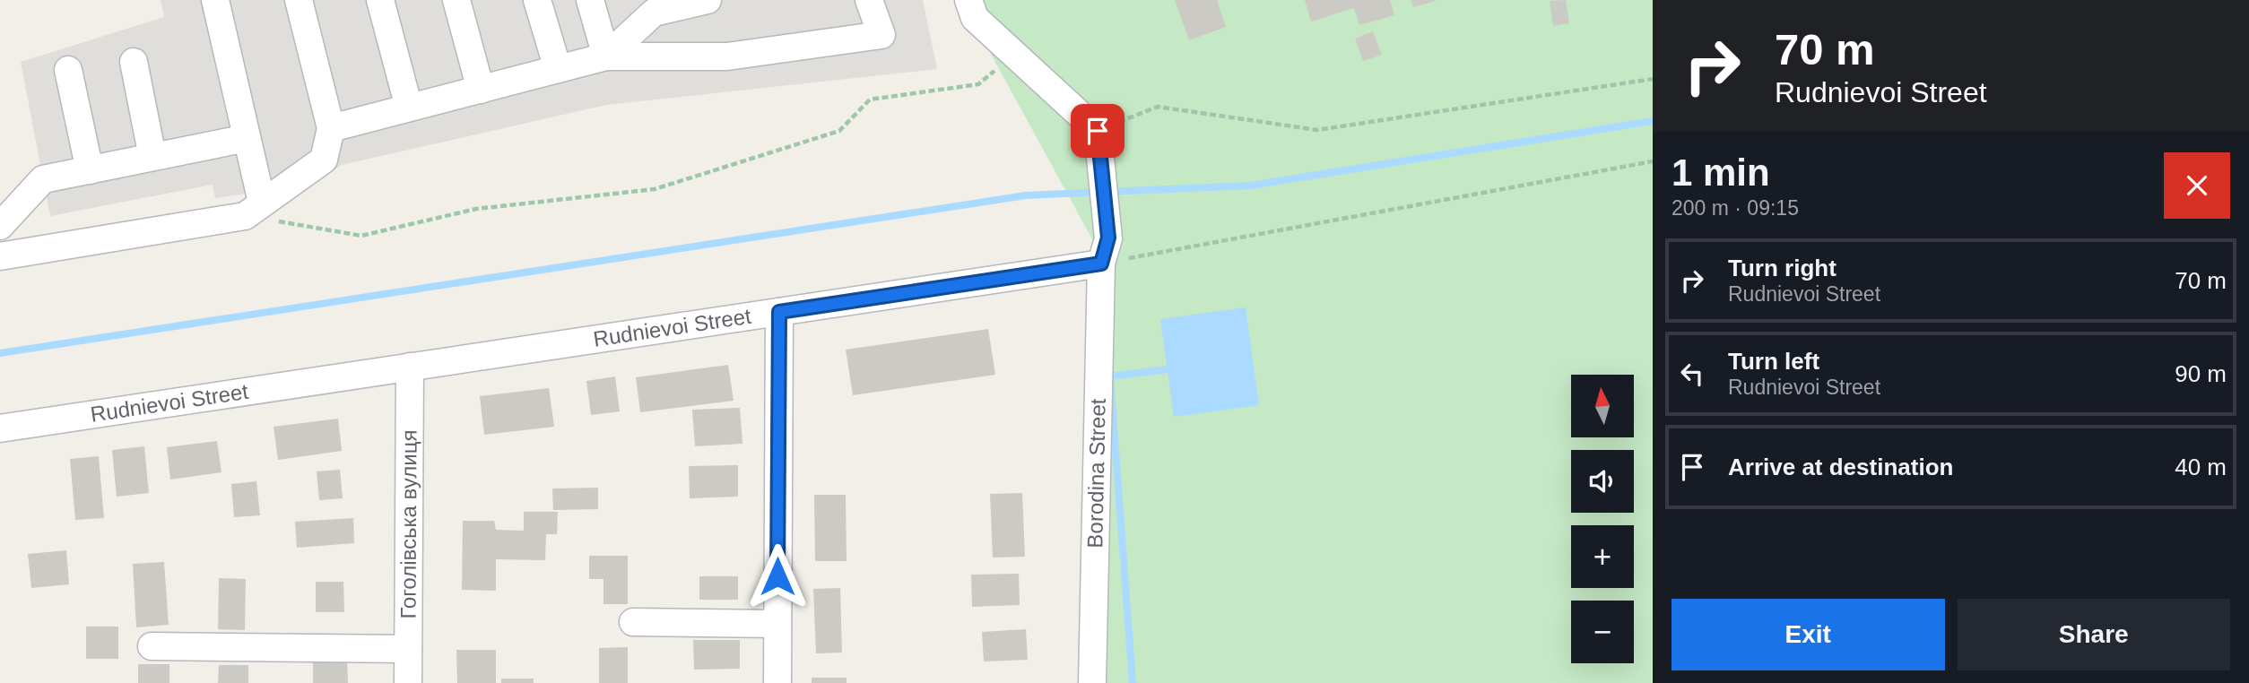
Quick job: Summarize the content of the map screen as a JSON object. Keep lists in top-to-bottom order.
{
  "streets": {
    "street": ["Rudnievoi Street", "Borodina Street", "Гоголівська вулиця"]
  },
  "crossings": [
    ["Rudnievoi Street", "Borodina Street"],
    ["Rudnievoi Street", "Гоголівська вулиця"]
  ],
  "north": "top",
  "page": {
    "turn": ["70 m", "Rudnievoi Street"],
    "heading": ["1 min", "200 m · 09:15"],
    "list": [
      {
        "name": "Turn right",
        "note": "Rudnievoi Street",
        "value": "70 m"
      },
      {
        "name": "Turn left",
        "note": "Rudnievoi Street",
        "value": "90 m"
      },
      {
        "name": "Arrive at destination",
        "value": "40 m"
      }
    ],
    "map_buttons": ["+", "−"],
    "buttons": ["Exit", "Share"]
  }
}
